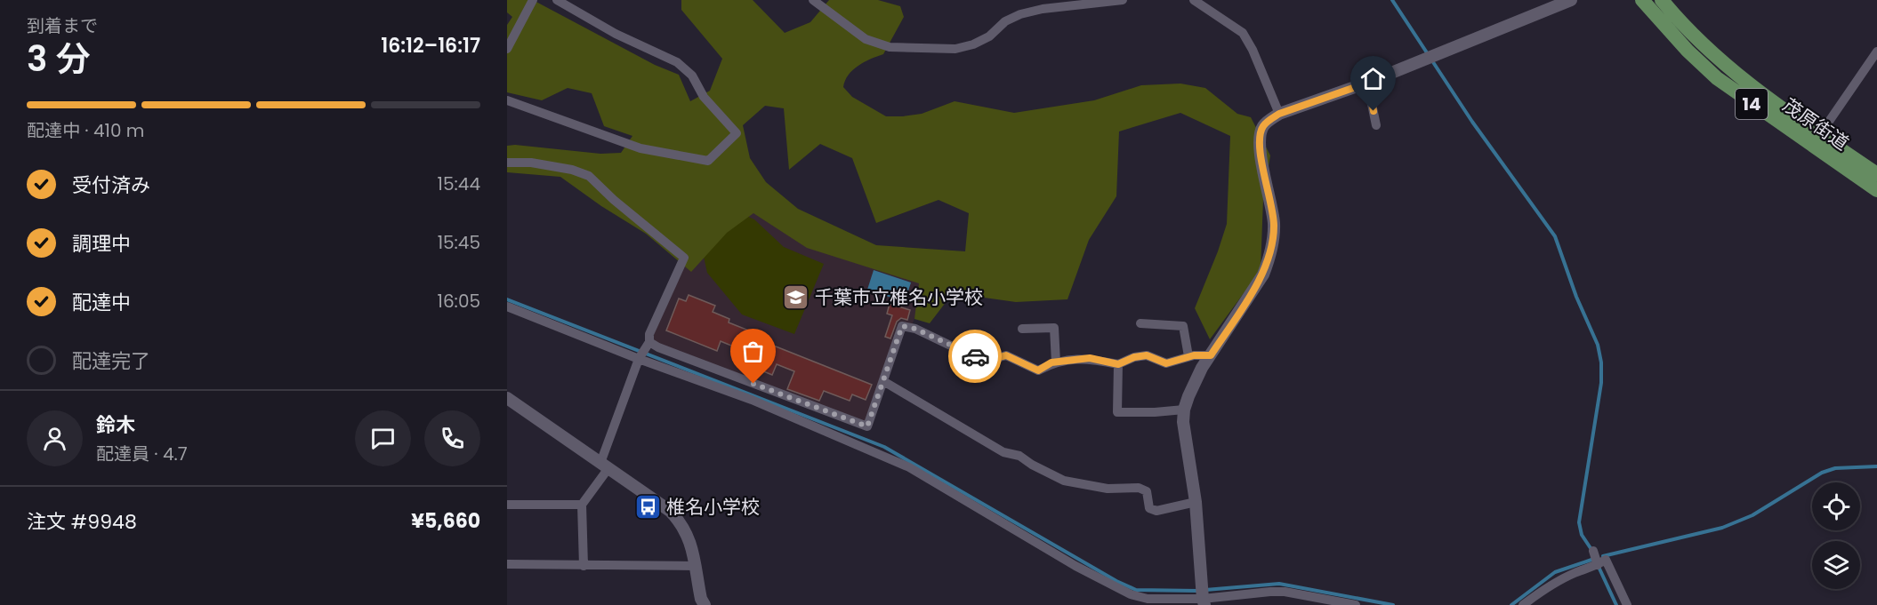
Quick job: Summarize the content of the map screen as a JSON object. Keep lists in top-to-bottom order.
{
  "streets": {
    "main road": ["14", "茂原街道"]
  },
  "places": {
    "school or university": ["千葉市立椎名小学校"],
    "bus stop": ["椎名小学校"]
  },
  "page": {
    "heading": ["3 分", "到着まで", "16:12–16:17"],
    "panel": [
      "鈴木",
      "配達員 · 4.7",
      "注文 #9948",
      "¥5,660"
    ],
    "bar": "配達中 · 410 m",
    "list": [
      ["受付済み", "15:44"],
      ["調理中", "15:45"],
      ["配達中", "16:05"],
      "配達完了"
    ]
  }
}
